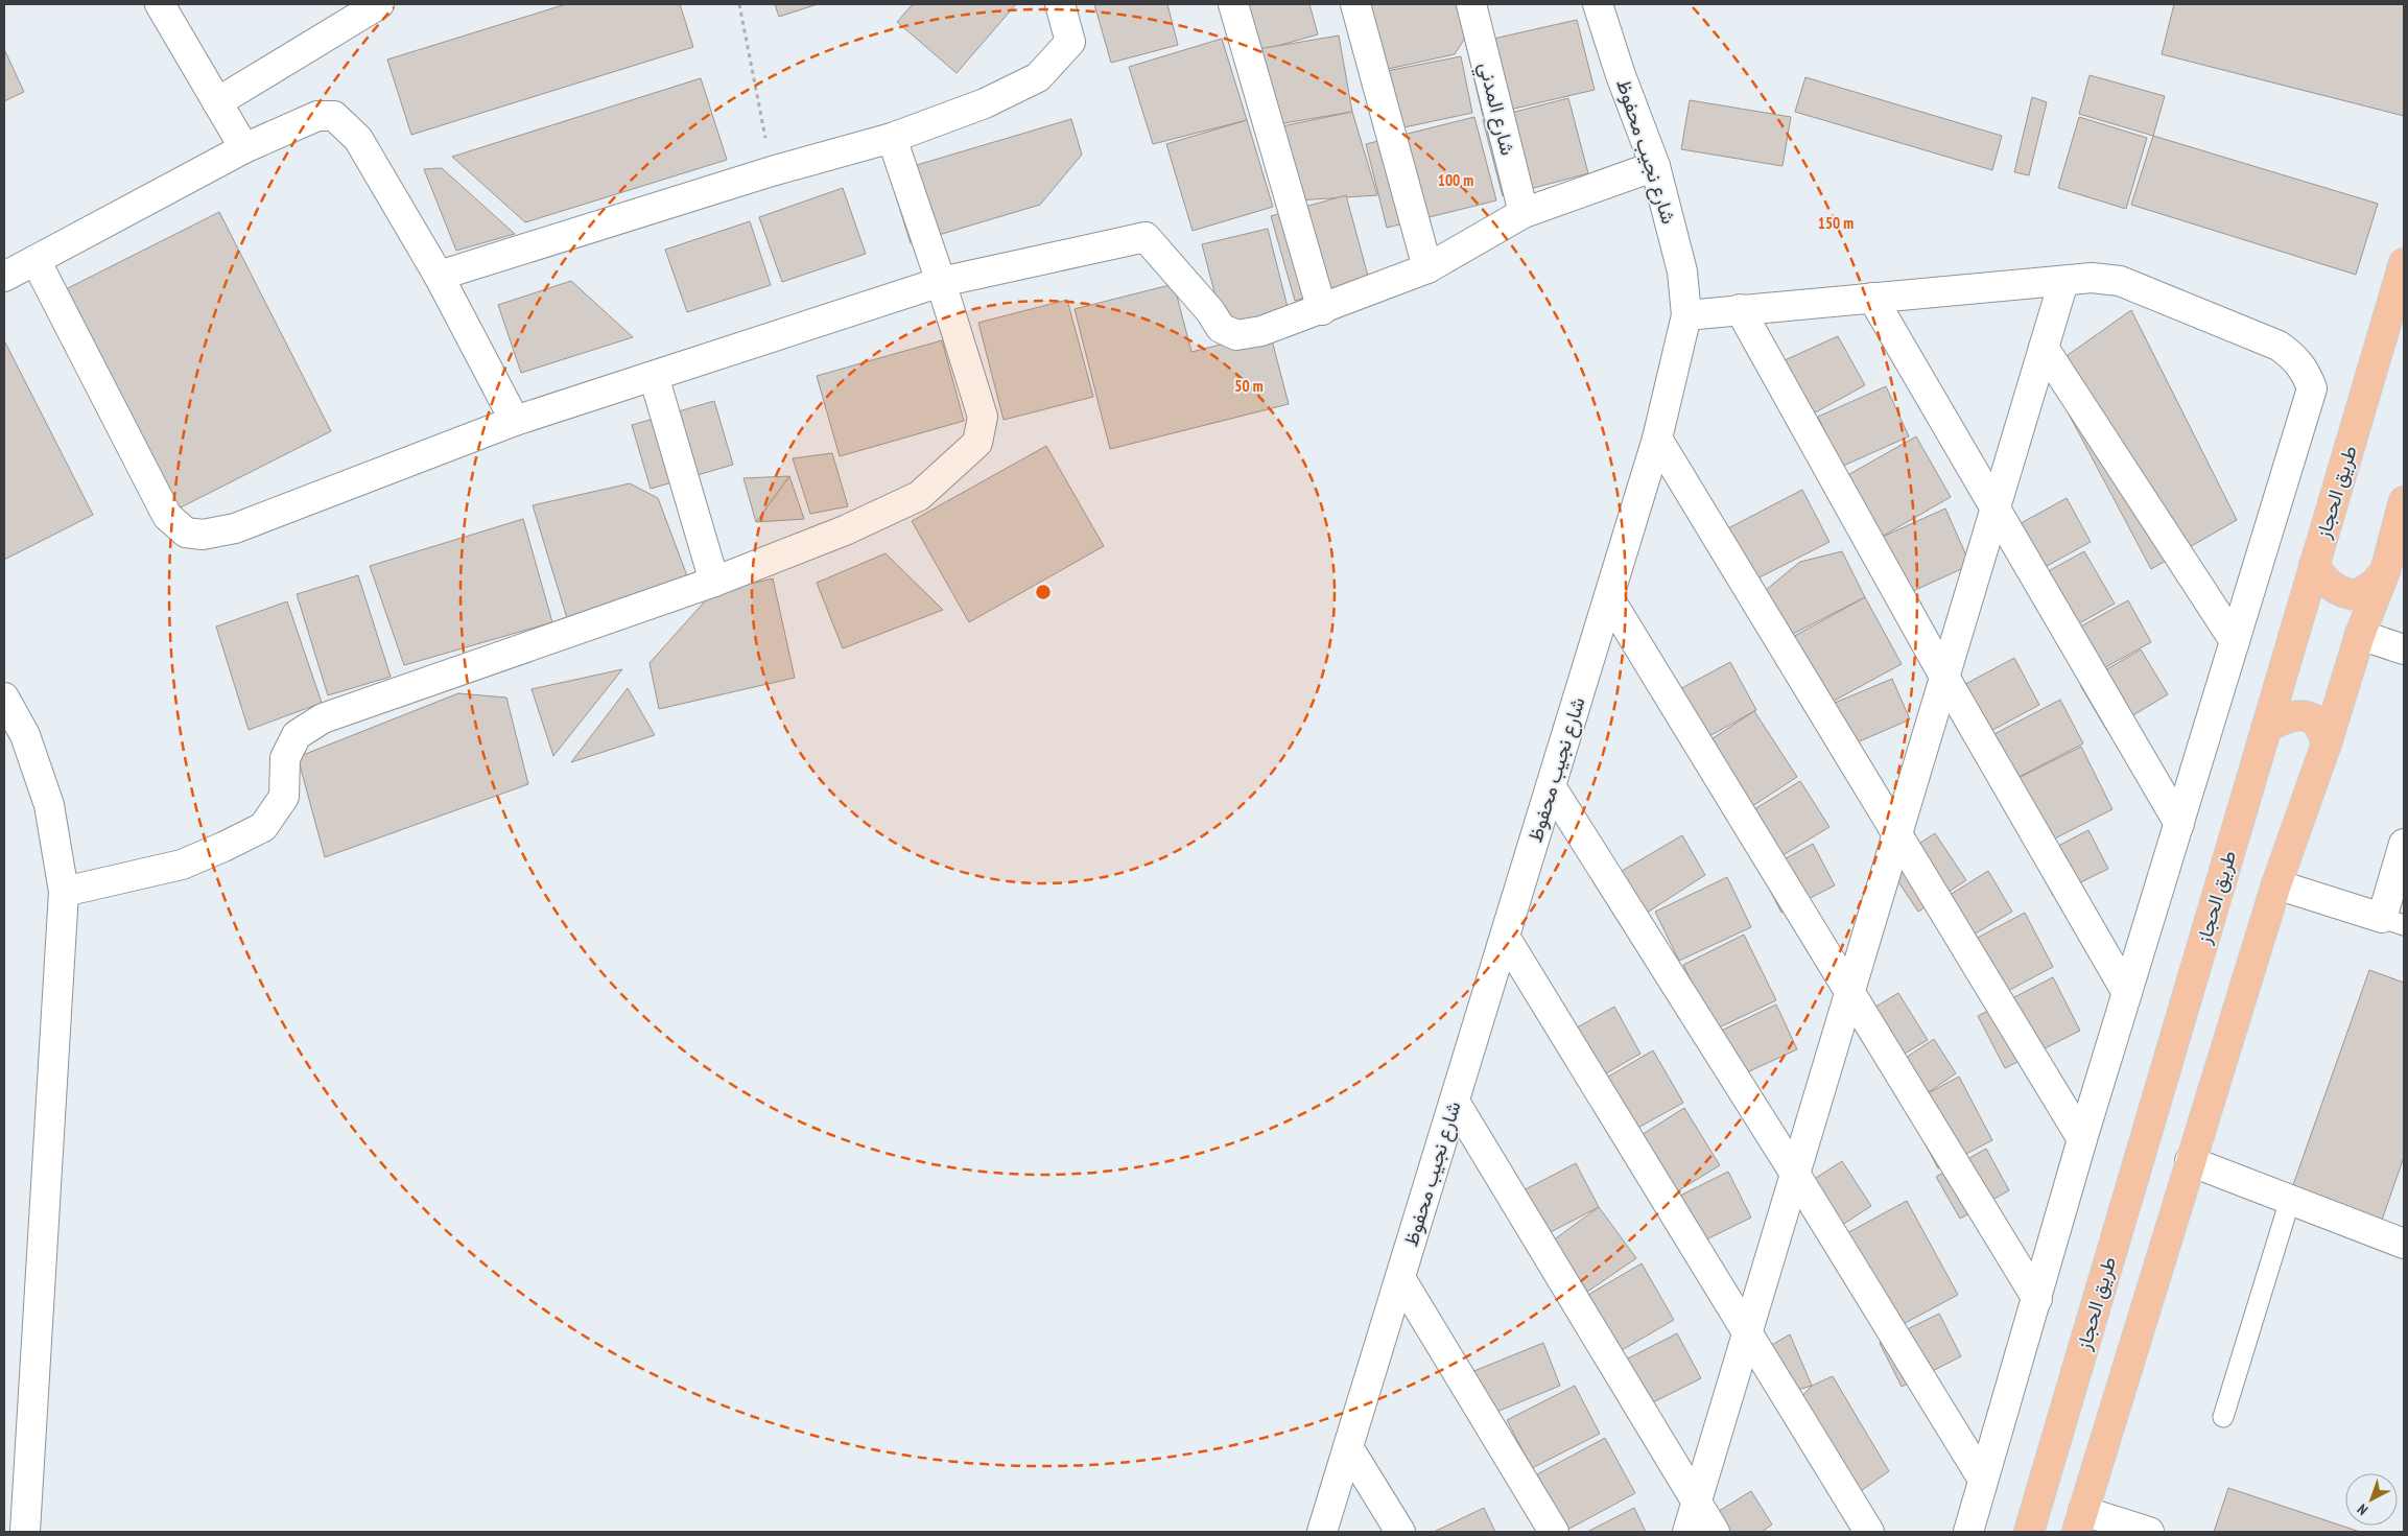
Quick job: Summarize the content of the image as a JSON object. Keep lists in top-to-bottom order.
{
  "streets": {
    "main road": ["طريق الحجاز"],
    "street": ["شارع المدني", "شارع نجيب محفوظ"]
  },
  "north": "bottom left",
  "rings": ["100 m", "150 m", "50 m"]
}
